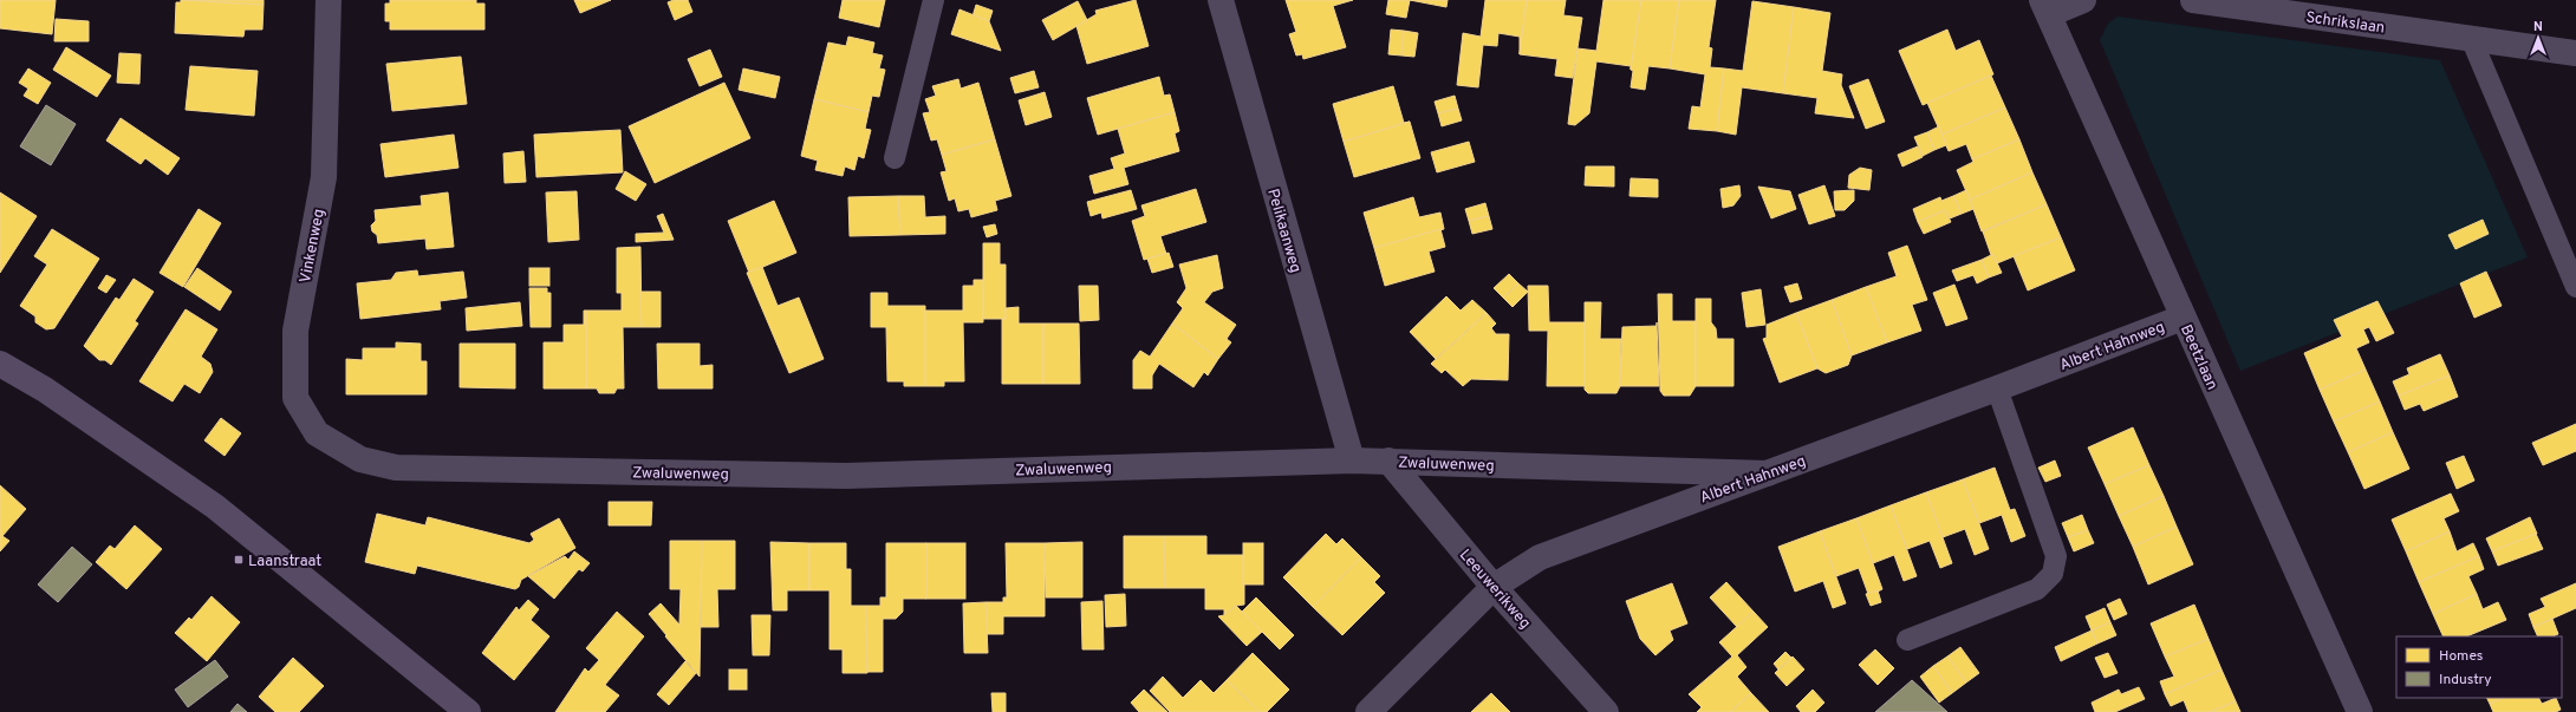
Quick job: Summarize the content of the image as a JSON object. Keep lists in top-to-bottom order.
{
  "streets": {
    "street": [
      "Schrikslaan",
      "Pelikaanweg",
      "Vinkenweg",
      "Albert Hahnweg",
      "Beetzlaan",
      "Zwaluwenweg",
      "Leeuwerikweg"
    ]
  },
  "crossings": [
    ["Pelikaanweg", "Zwaluwenweg"],
    ["Vinkenweg", "Zwaluwenweg"],
    ["Albert Hahnweg", "Beetzlaan"],
    ["Albert Hahnweg", "Zwaluwenweg"],
    ["Albert Hahnweg", "Leeuwerikweg"],
    ["Zwaluwenweg", "Leeuwerikweg"]
  ],
  "places": {
    "transit": ["Laanstraat"]
  },
  "legend": ["Homes", "Industry"],
  "north": "top"
}
